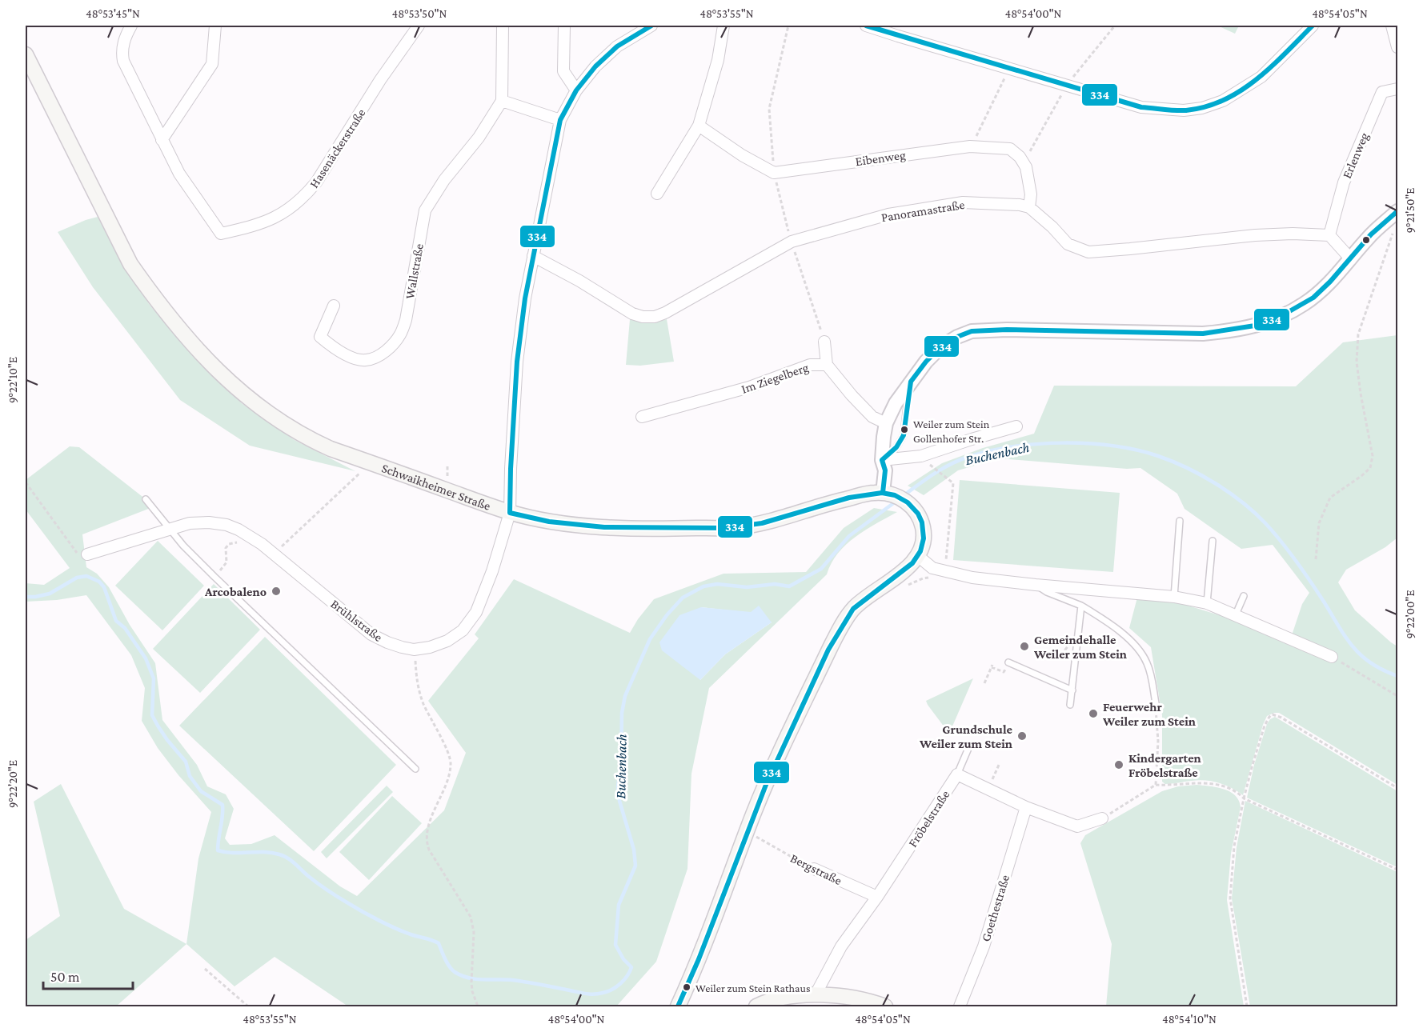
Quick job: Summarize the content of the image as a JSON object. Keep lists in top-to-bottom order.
{
  "streets": {
    "main road": ["Schwaikheimer Straße"],
    "street": [
      "Hasenäckerstraße",
      "Erlenweg",
      "Eibenweg",
      "Panoramastraße",
      "Wallstraße",
      "Im Ziegelberg",
      "Brühlstraße",
      "Fröbelstraße",
      "Bergstraße",
      "Goethestraße"
    ]
  },
  "crossings": [
    ["Panoramastraße", "Brühlstraße"],
    ["Schwaikheimer Straße", "Brühlstraße"],
    ["Fröbelstraße", "Bergstraße"]
  ],
  "water": ["Buchenbach"],
  "places": [
    "Weiler zum Stein Gollenhofer Str.",
    "Arcobaleno",
    "Gemeindehalle Weiler zum Stein",
    "Feuerwehr Weiler zum Stein",
    "Grundschule Weiler zum Stein",
    "Kindergarten Fröbelstraße",
    "Weiler zum Stein Rathaus"
  ],
  "lines": ["transit line 334"],
  "scale_bar": "50 m",
  "coordinates": [
    "48°53'45\"N",
    "48°53'50\"N",
    "48°53'55\"N",
    "48°54'00\"N",
    "48°54'05\"N",
    "9°21'50\"E",
    "9°22'10\"E",
    "9°22'00\"E",
    "9°22'20\"E",
    "48°54'10\"N"
  ]
}
